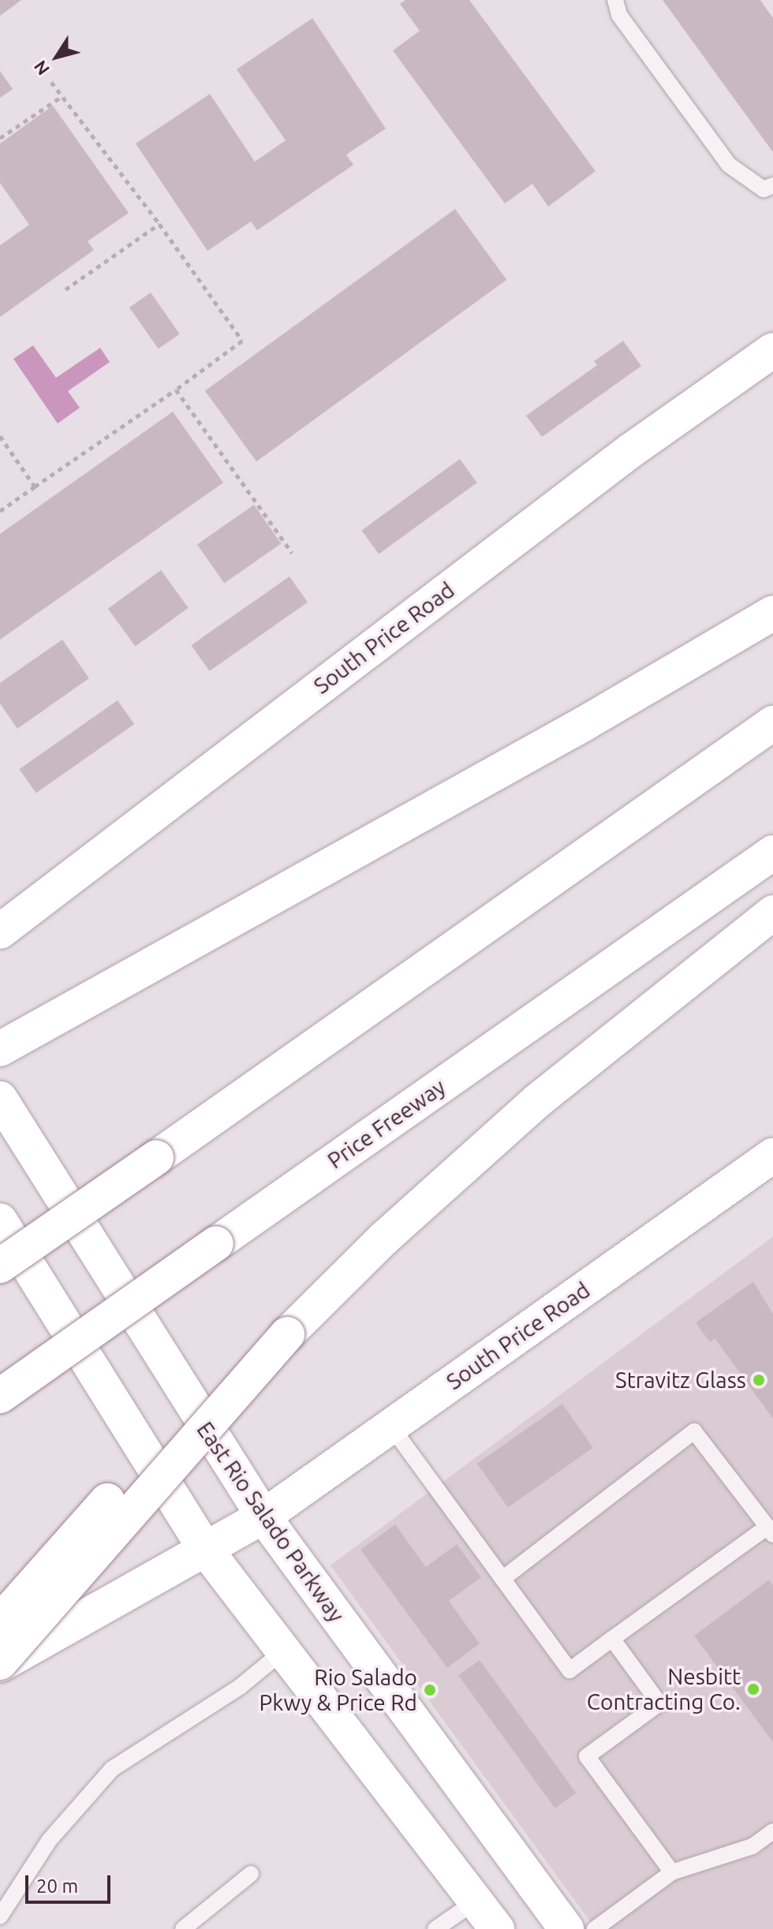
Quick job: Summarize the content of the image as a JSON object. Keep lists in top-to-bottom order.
{
  "streets": {
    "main road": ["South Price Road", "Price Freeway", "East Rio Salado Parkway"]
  },
  "crossings": [
    ["South Price Road", "East Rio Salado Parkway"]
  ],
  "places": ["Stravitz Glass", "Nesbitt Contracting Co.", "Rio Salado Pkwy & Price Rd"],
  "scale_bar": "20 m",
  "north": "bottom left"
}
